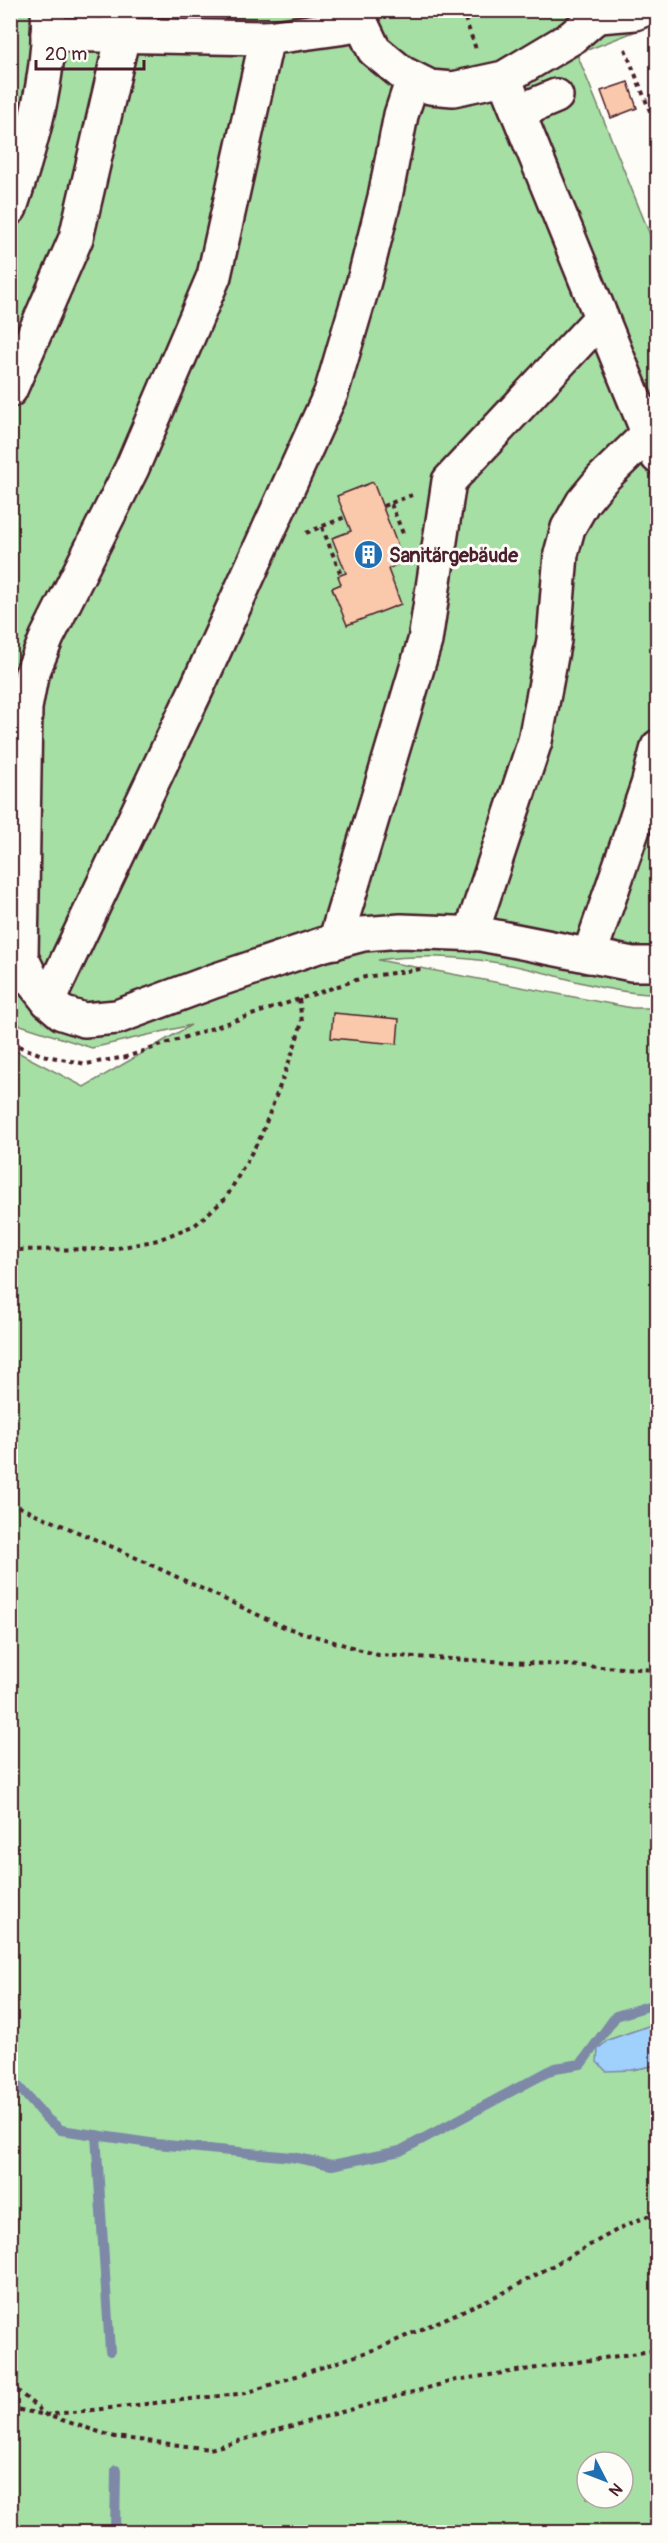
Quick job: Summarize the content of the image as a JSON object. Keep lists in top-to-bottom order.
{
  "places": {
    "building": ["Sanitärgebäude"]
  },
  "scale_bar": "20 m",
  "north": "bottom right"
}
